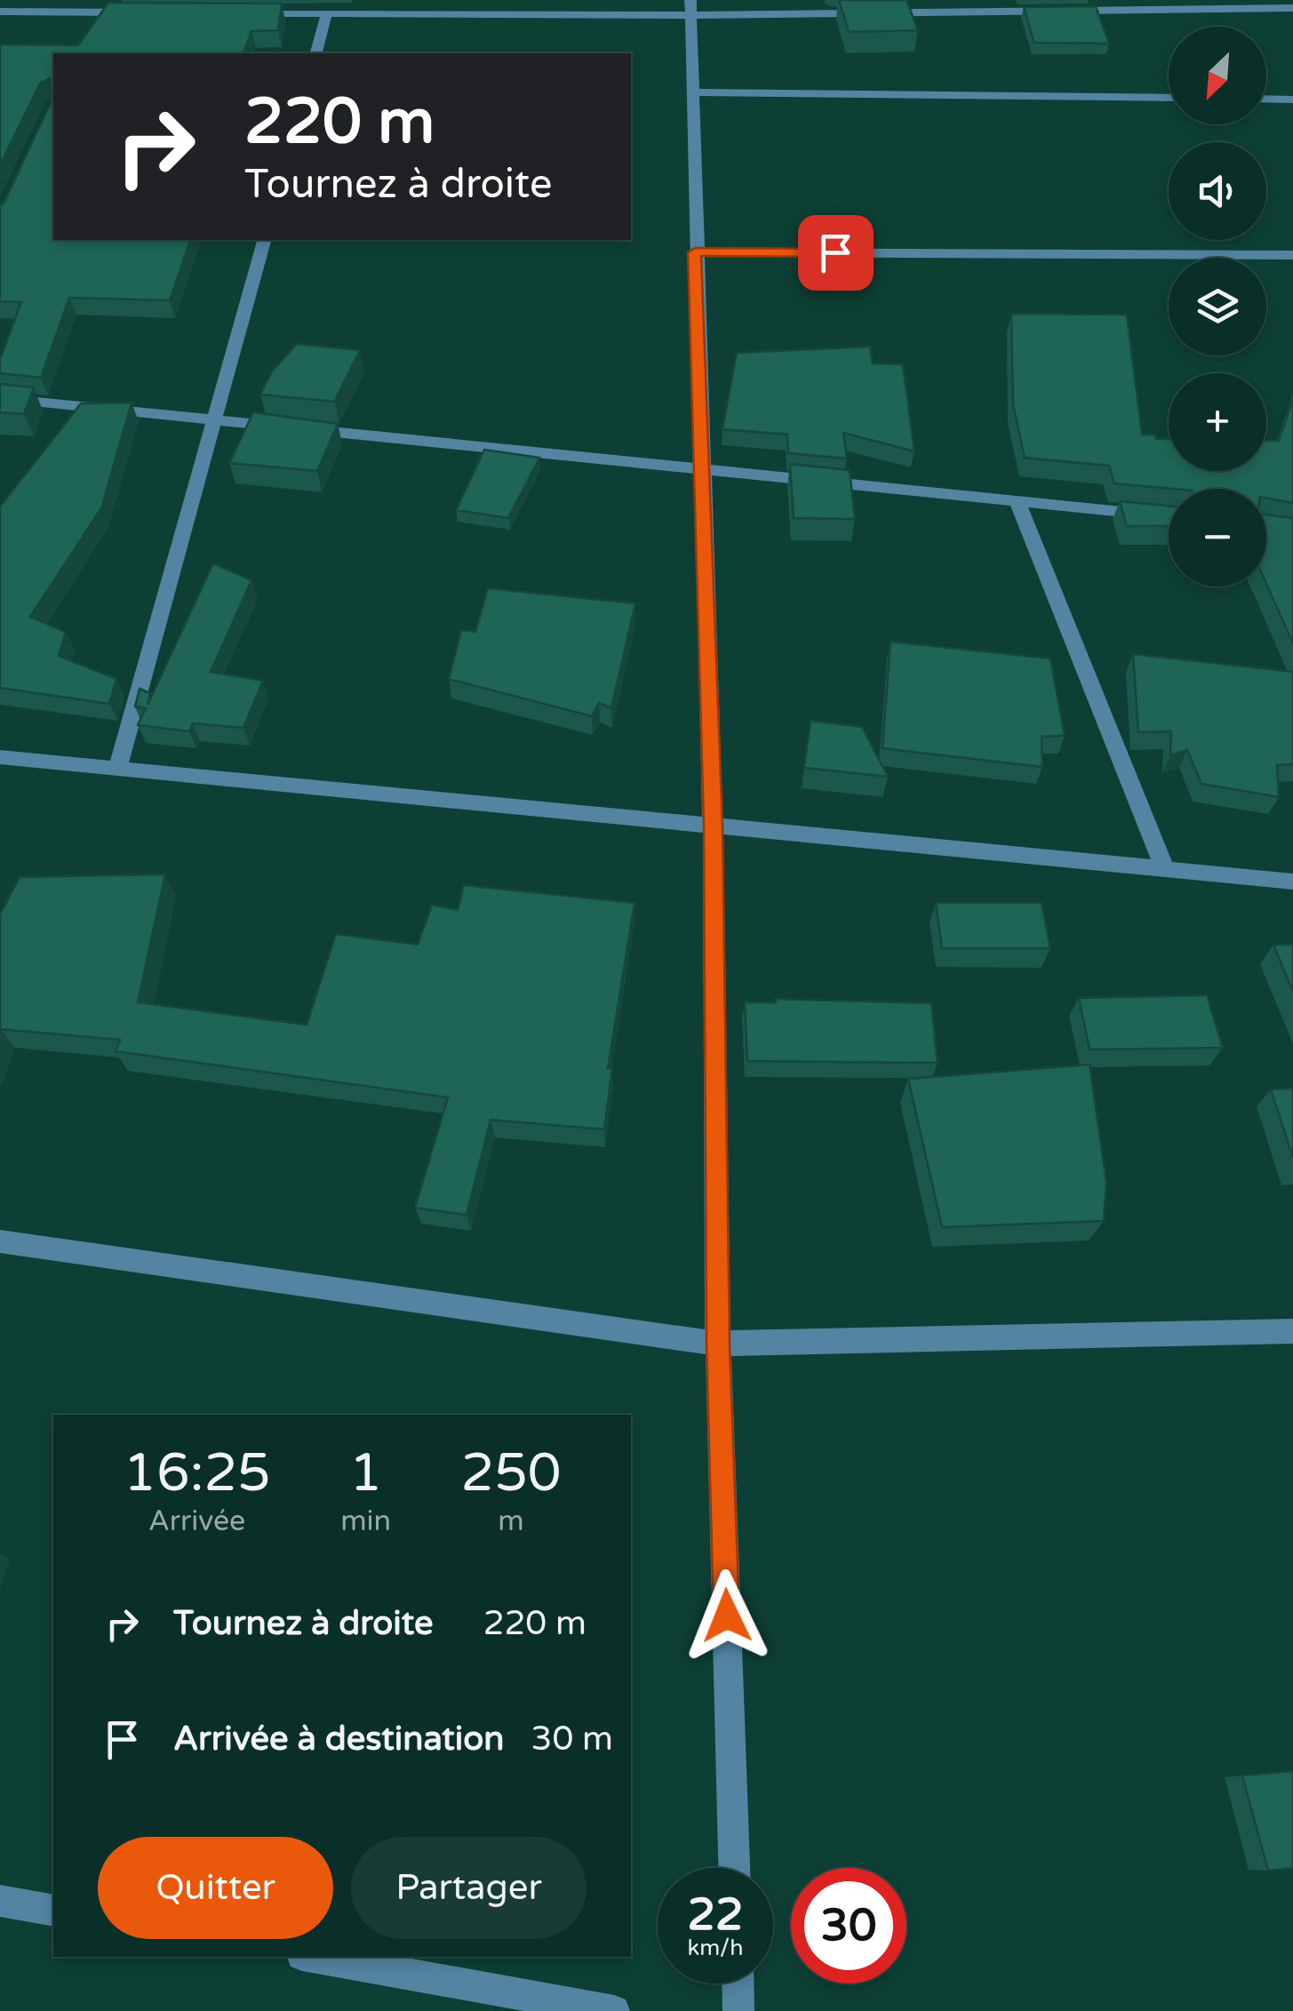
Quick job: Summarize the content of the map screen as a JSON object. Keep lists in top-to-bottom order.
{
  "north": "bottom left",
  "page": {
    "map_buttons": ["+", "−"],
    "turn": ["220 m", "Tournez à droite"],
    "eta": [
      "16:25",
      "Arrivée",
      "1",
      "min",
      "250",
      "m"
    ],
    "list": [
      {
        "name": "Tournez à droite",
        "value": "220 m"
      },
      {
        "name": "Arrivée à destination",
        "value": "30 m"
      }
    ],
    "buttons": ["Quitter", "Partager"],
    "speed": "22 km/h",
    "limit": "30"
  }
}
